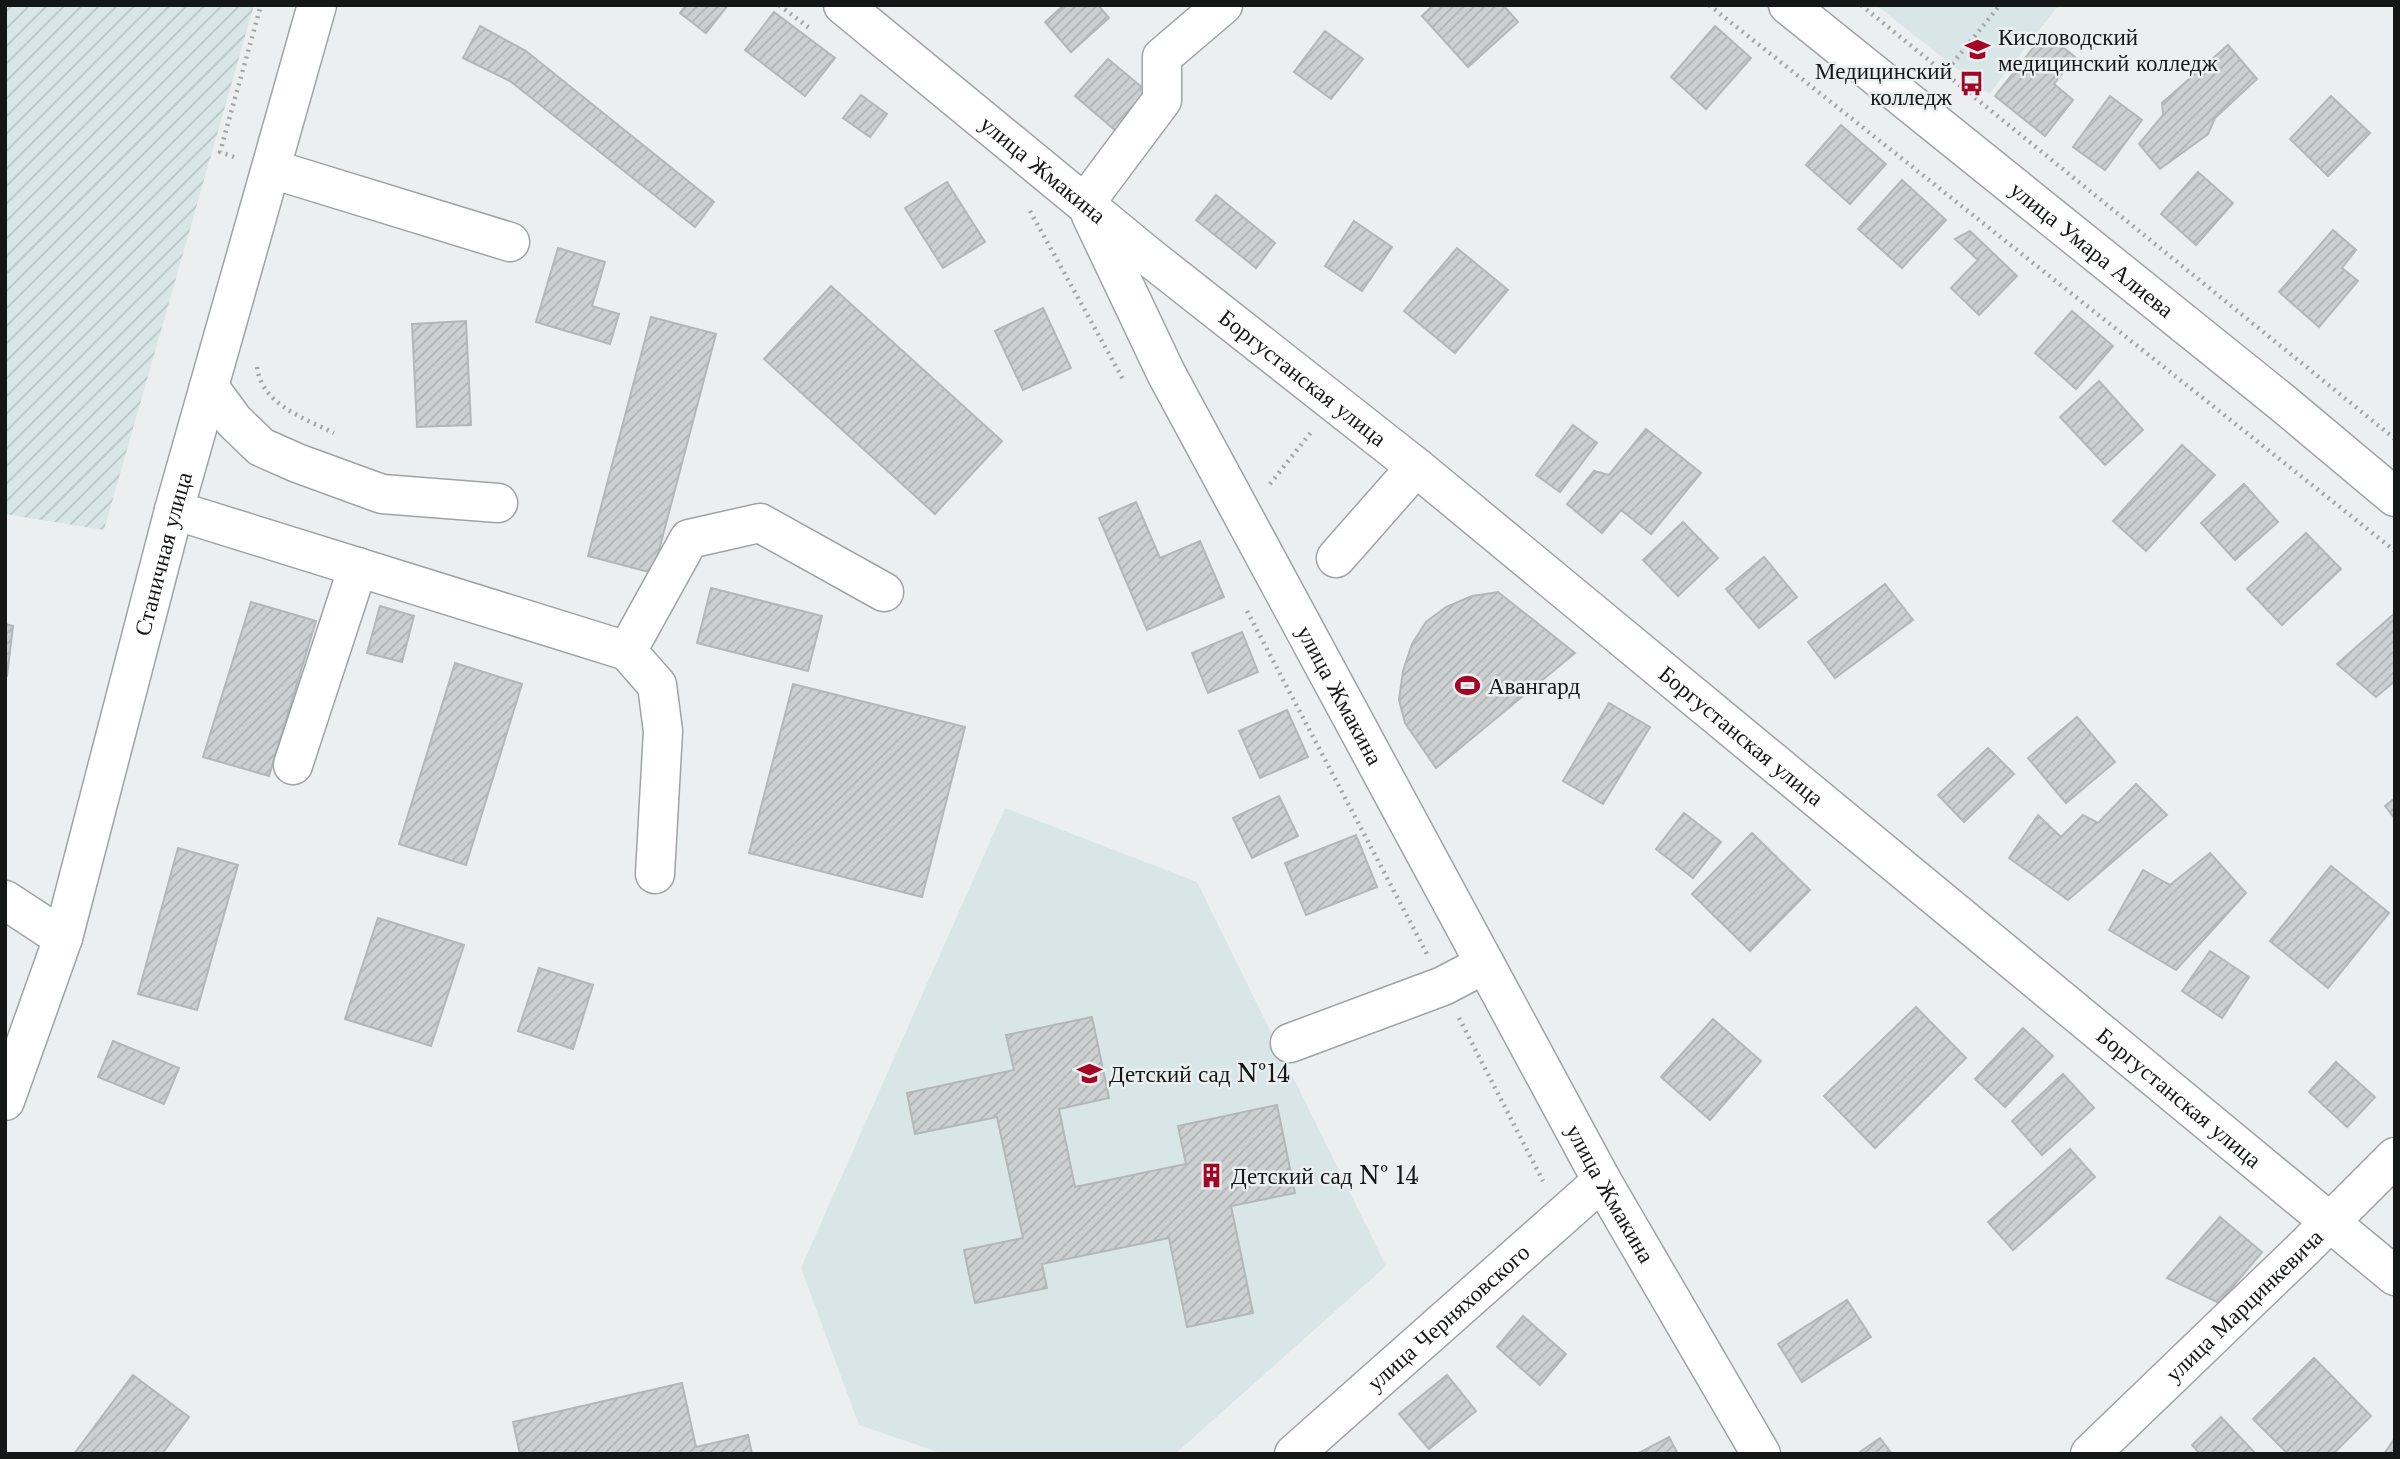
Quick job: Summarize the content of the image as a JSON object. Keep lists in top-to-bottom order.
{
  "streets": {
    "street": [
      "улица Жмакина",
      "улица Умара Алиева",
      "Боргустанская улица",
      "Станичная улица",
      "улица Марцинкевича",
      "улица Черняховского"
    ]
  },
  "crossings": [
    ["улица Жмакина", "Боргустанская улица"],
    ["улица Жмакина", "улица Черняховского"],
    ["Боргустанская улица", "улица Марцинкевича"]
  ],
  "places": {
    "school or university": ["Кисловодский медицинский колледж", "Детский сад №14"],
    "bus stop": ["Медицинский колледж"],
    "sports": ["Авангард"],
    "building": ["Детский сад № 14"]
  }
}
